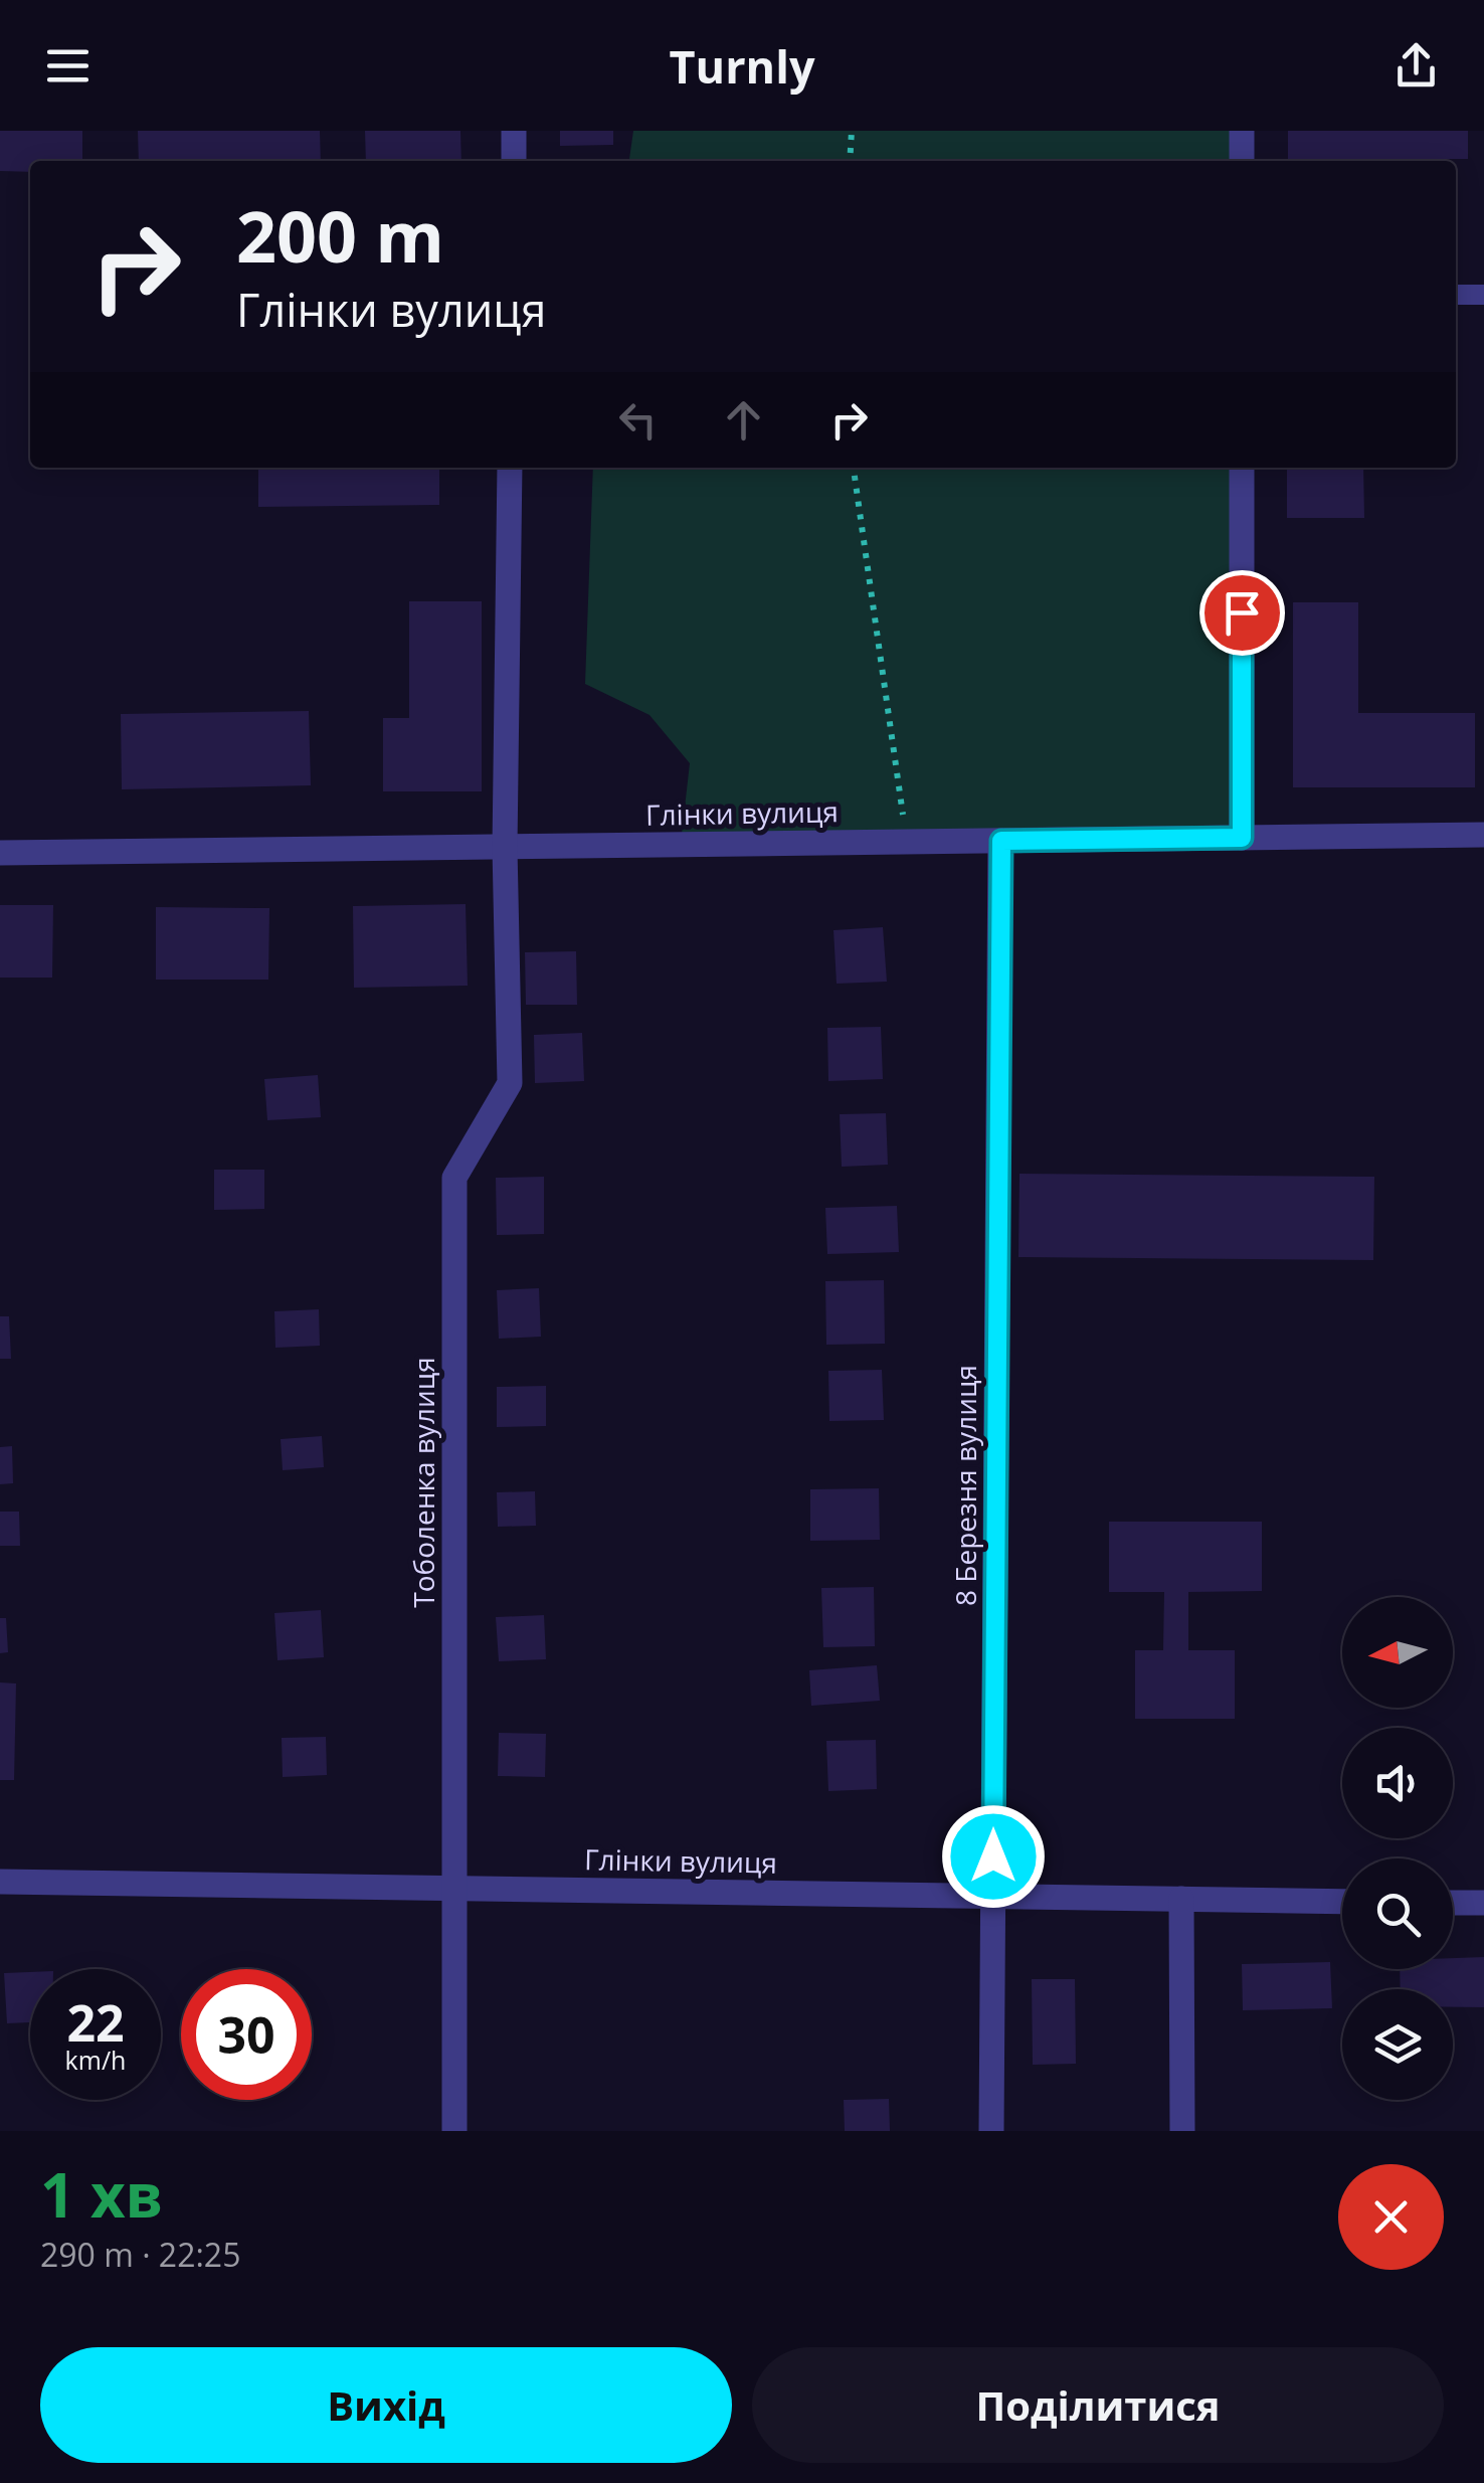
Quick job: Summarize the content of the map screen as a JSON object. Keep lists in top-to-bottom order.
{
  "streets": {
    "street": ["Глінки вулиця", "Тоболенка вулиця", "8 Березня вулиця"]
  },
  "crossings": [
    ["Глінки вулиця", "Тоболенка вулиця"],
    ["Глінки вулиця", "8 Березня вулиця"]
  ],
  "north": "left",
  "page": {
    "header": "Turnly",
    "turn": ["200 m", "Глінки вулиця"],
    "speed": "22 km/h",
    "limit": "30",
    "heading": ["1 хв", "290 m · 22:25"],
    "buttons": ["Вихід", "Поділитися"]
  }
}
